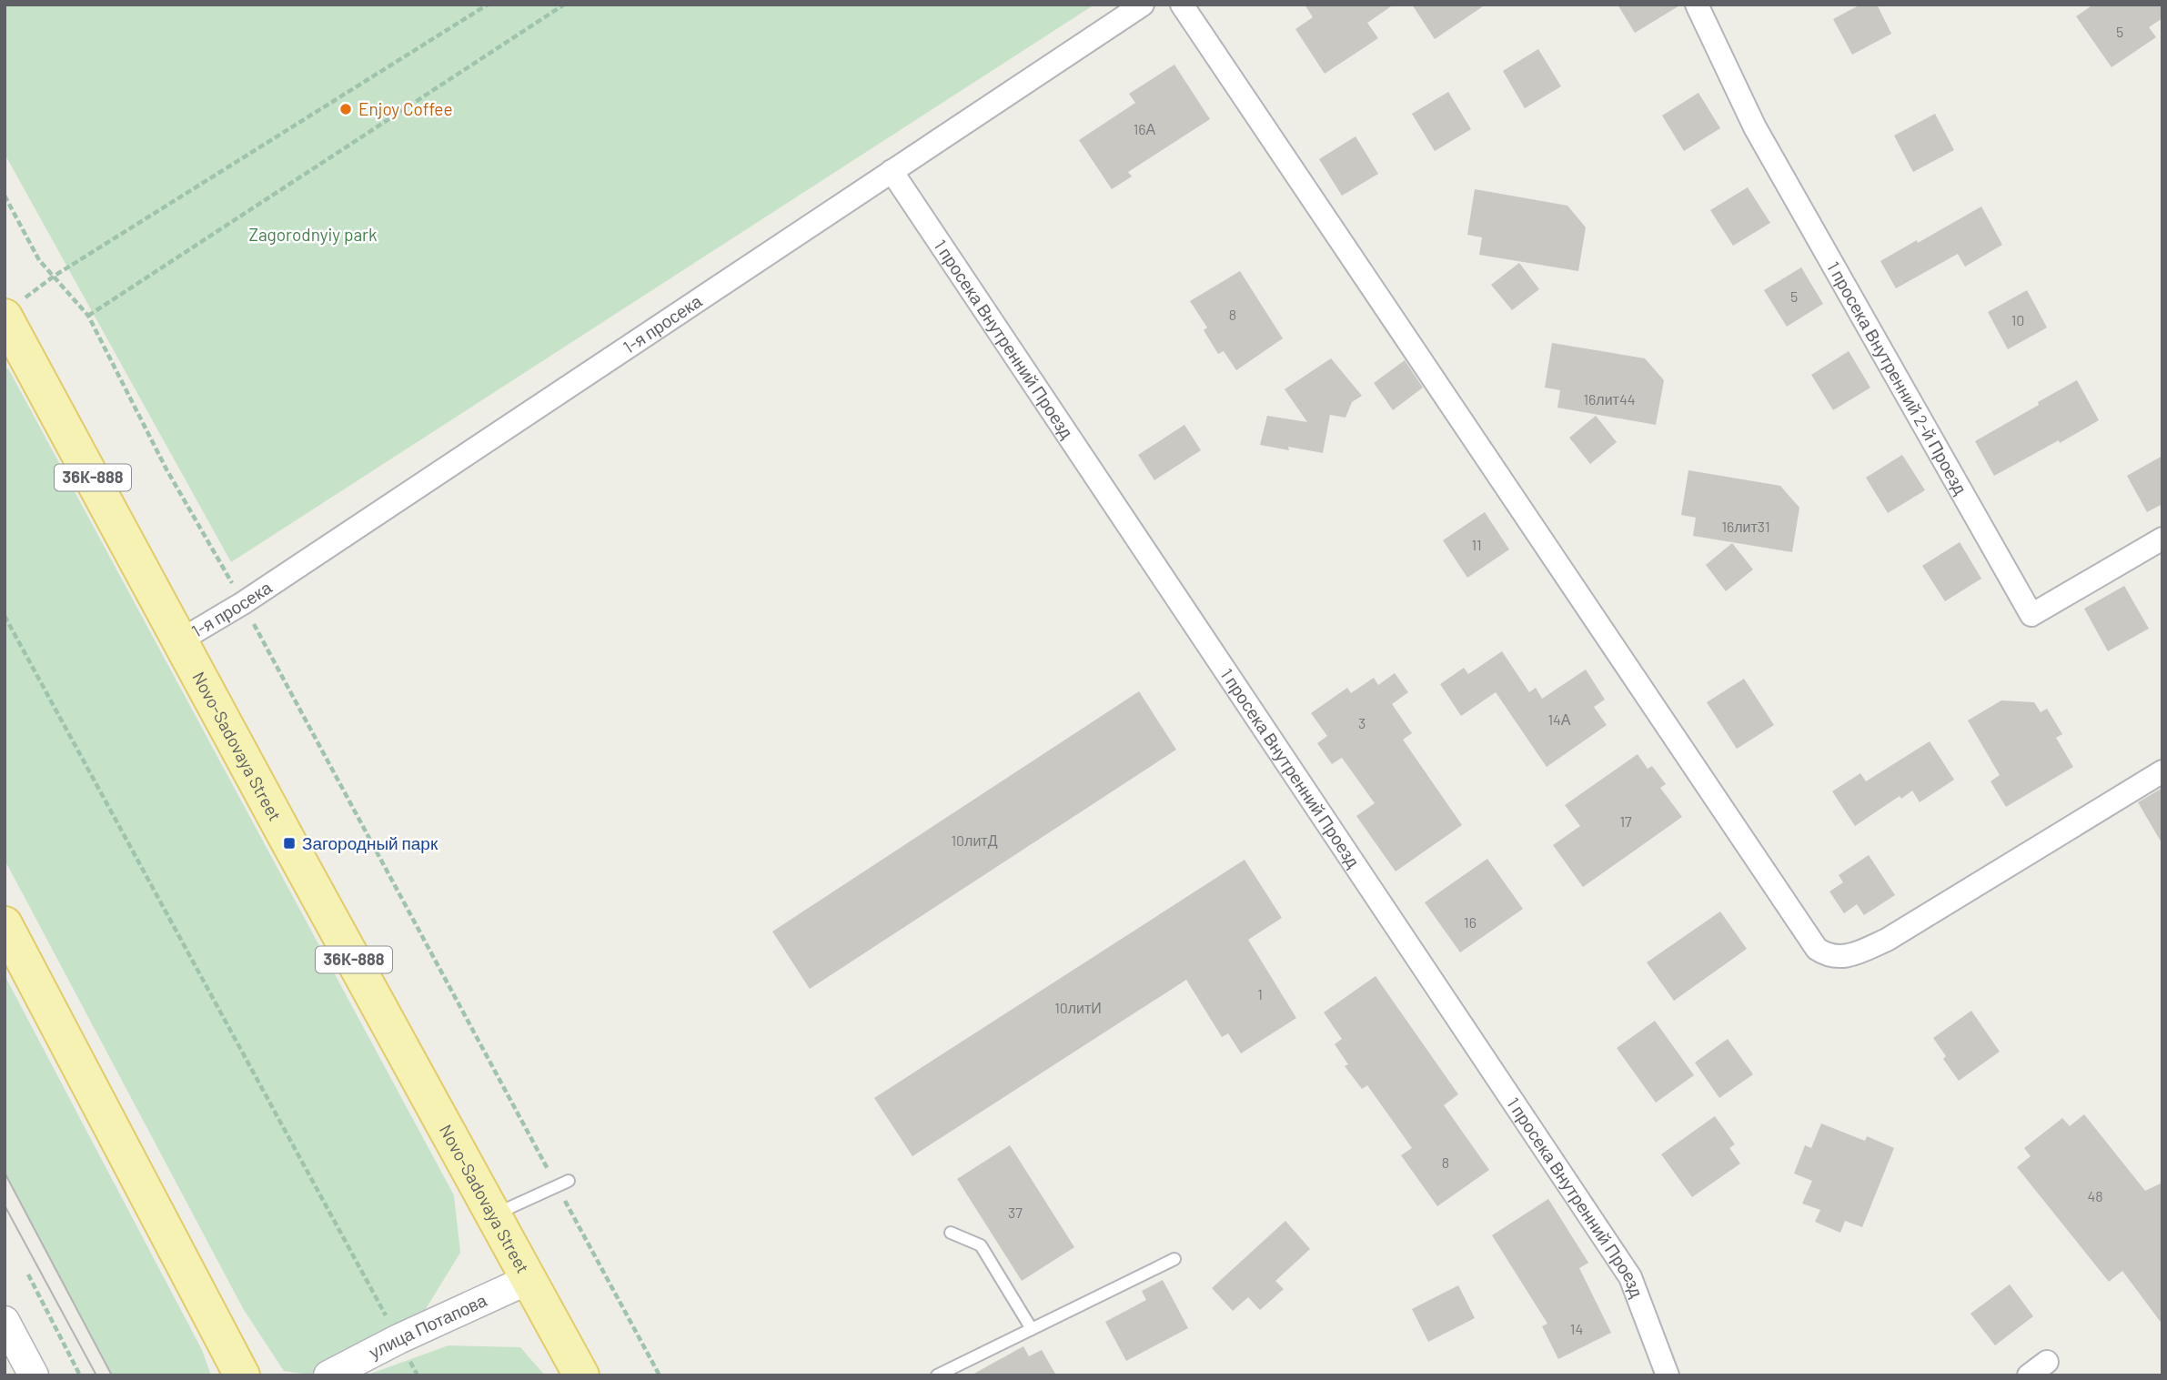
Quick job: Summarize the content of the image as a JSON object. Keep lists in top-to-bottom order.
{
  "streets": {
    "main road": ["36К-888", "Novo-Sadovaya Street"],
    "street": [
      "1-я просека",
      "1 просека Внутренний Проезд",
      "1 просека Внутренний 2-й Проезд",
      "улица Потапова"
    ]
  },
  "crossings": [
    ["1-я просека", "1 просека Внутренний Проезд"],
    ["1-я просека", "Novo-Sadovaya Street"],
    ["Novo-Sadovaya Street", "улица Потапова"]
  ],
  "parks": ["Zagorodnyiy park"],
  "places": {
    "other": ["Enjoy Coffee"],
    "transit": ["Загородный парк"]
  },
  "house_numbers": [
    "5",
    "16А",
    "5",
    "8",
    "10",
    "16лит44",
    "16лит31",
    "11",
    "14А",
    "3",
    "17",
    "10литД",
    "16",
    "1",
    "10литИ",
    "8",
    "48",
    "37",
    "14"
  ]
}
